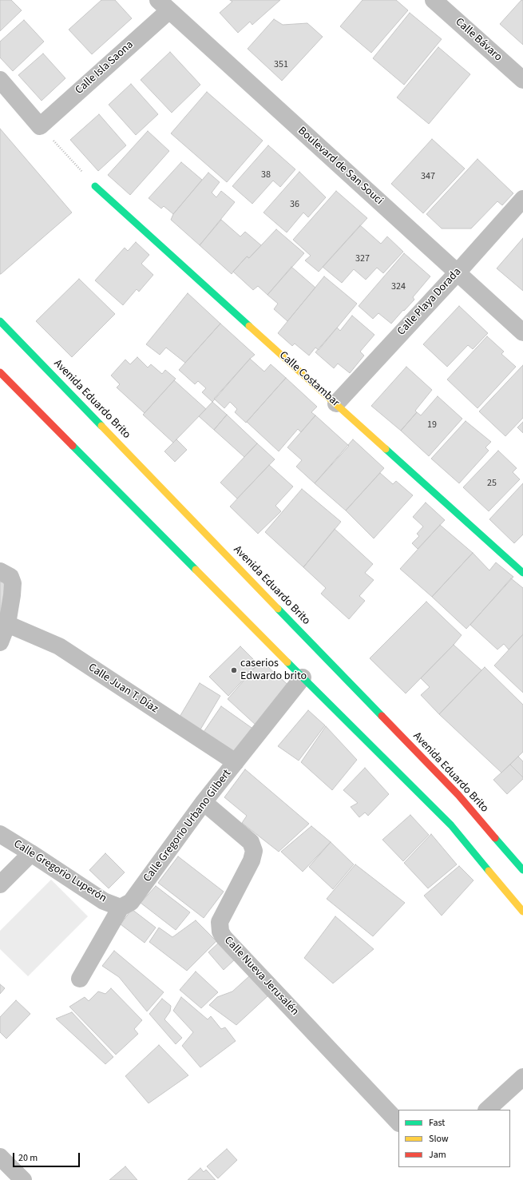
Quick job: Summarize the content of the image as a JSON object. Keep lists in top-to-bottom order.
{
  "streets": {
    "street": [
      "Calle Bávaro",
      "Calle Isla Saona",
      "Boulevard de San Souci",
      "Calle Playa Dorada",
      "Calle Costambar",
      "Avenida Eduardo Brito",
      "Calle Juan T. Díaz",
      "Calle Gregorio Urbano Gilbert",
      "Calle Gregorio Luperón",
      "Calle Nueva Jerusalén"
    ]
  },
  "crossings": [
    ["Calle Isla Saona", "Boulevard de San Souci"],
    ["Boulevard de San Souci", "Calle Playa Dorada"],
    ["Calle Playa Dorada", "Calle Costambar"],
    ["Calle Juan T. Díaz", "Calle Gregorio Urbano Gilbert"],
    ["Calle Gregorio Urbano Gilbert", "Calle Gregorio Luperón"],
    ["Calle Gregorio Urbano Gilbert", "Calle Nueva Jerusalén"]
  ],
  "places": ["caserios Edwardo brito"],
  "house_numbers": [
    "351",
    "38",
    "347",
    "36",
    "327",
    "324",
    "19",
    "25"
  ],
  "legend": ["Fast", "Slow", "Jam"],
  "scale_bar": "20 m"
}
